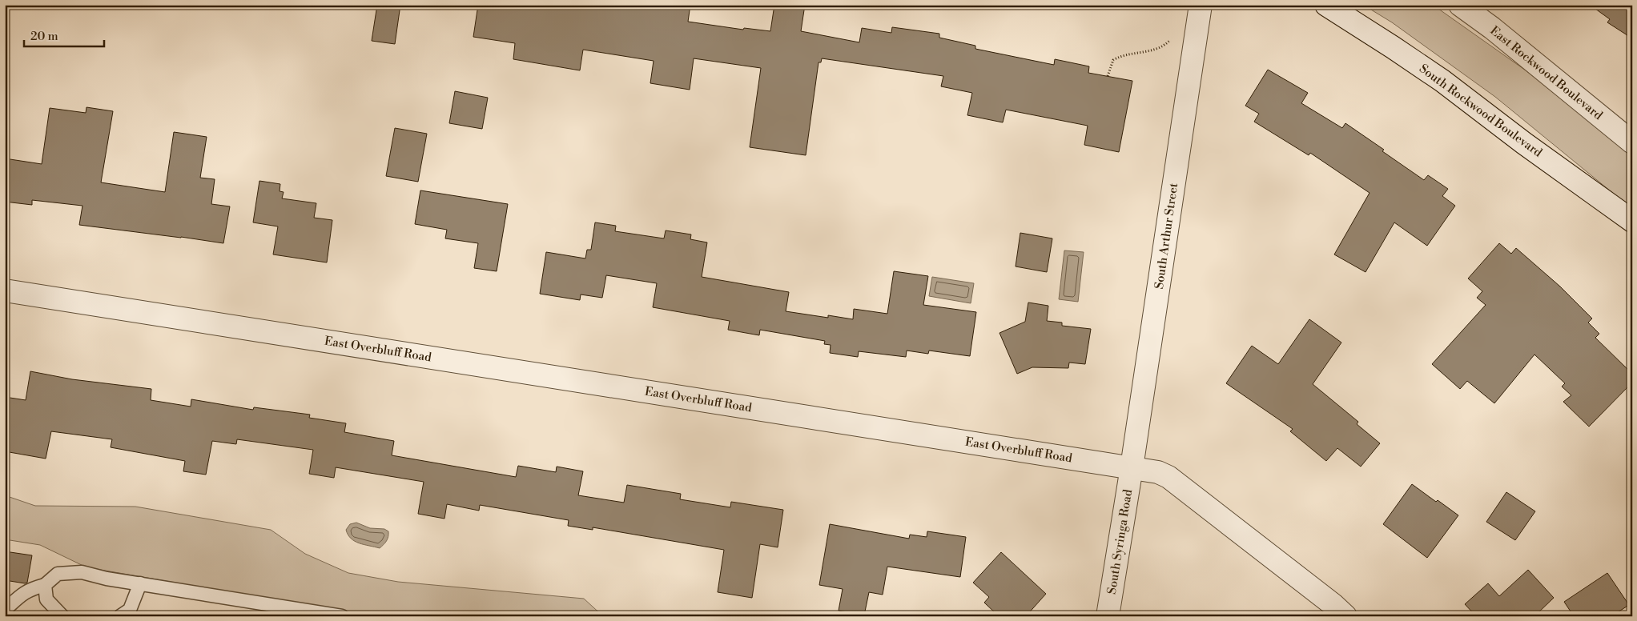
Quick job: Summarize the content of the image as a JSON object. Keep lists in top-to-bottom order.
{
  "streets": {
    "street": [
      "East Rockwood Boulevard",
      "South Rockwood Boulevard",
      "South Arthur Street",
      "East Overbluff Road",
      "South Syringa Road"
    ]
  },
  "crossings": [
    ["South Arthur Street", "East Overbluff Road"],
    ["South Arthur Street", "South Syringa Road"],
    ["East Overbluff Road", "South Syringa Road"]
  ],
  "scale_bar": "20 m"
}
